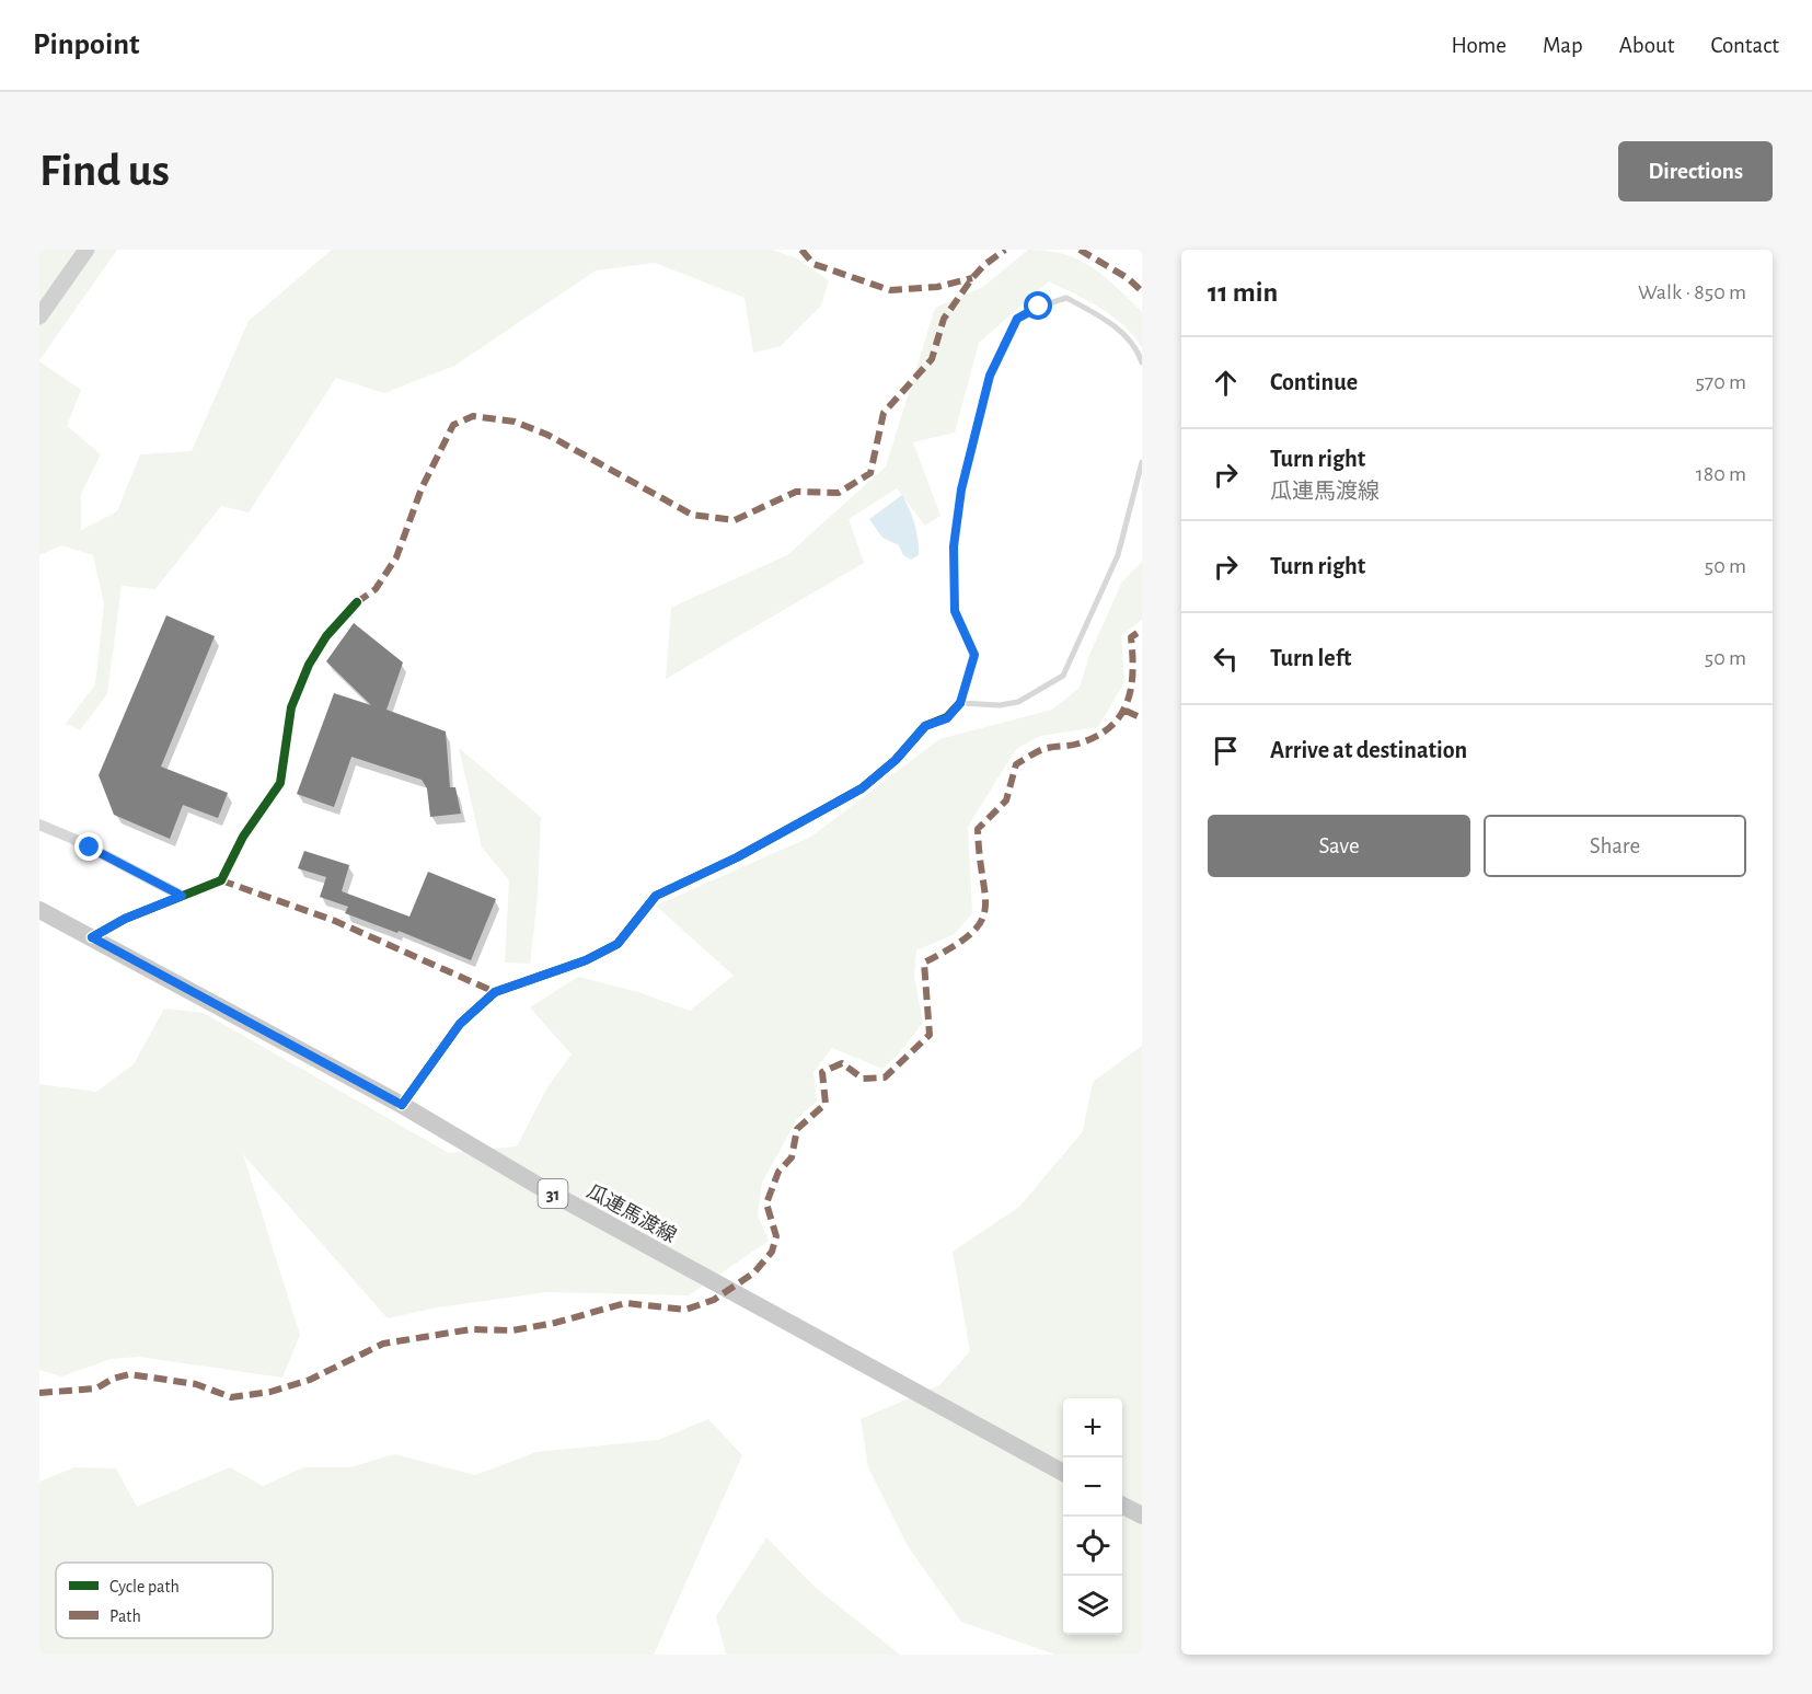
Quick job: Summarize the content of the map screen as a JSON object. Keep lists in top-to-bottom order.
{
  "streets": {
    "main road": ["31", "瓜連馬渡線"]
  },
  "legend": ["Cycle path", "Path"],
  "page": {
    "header": "Pinpoint",
    "nav": [
      "Home",
      "Map",
      "About",
      "Contact"
    ],
    "buttons": [
      "Directions",
      ["Save", "Share"]
    ],
    "title": "Find us",
    "heading": ["11 min", "Walk · 850 m"],
    "list": [
      ["Continue", "570 m"],
      ["Turn right", "瓜連馬渡線", "180 m"],
      ["Turn right", "50 m"],
      ["Turn left", "50 m"],
      "Arrive at destination"
    ],
    "map_buttons": ["+", "−"]
  }
}
